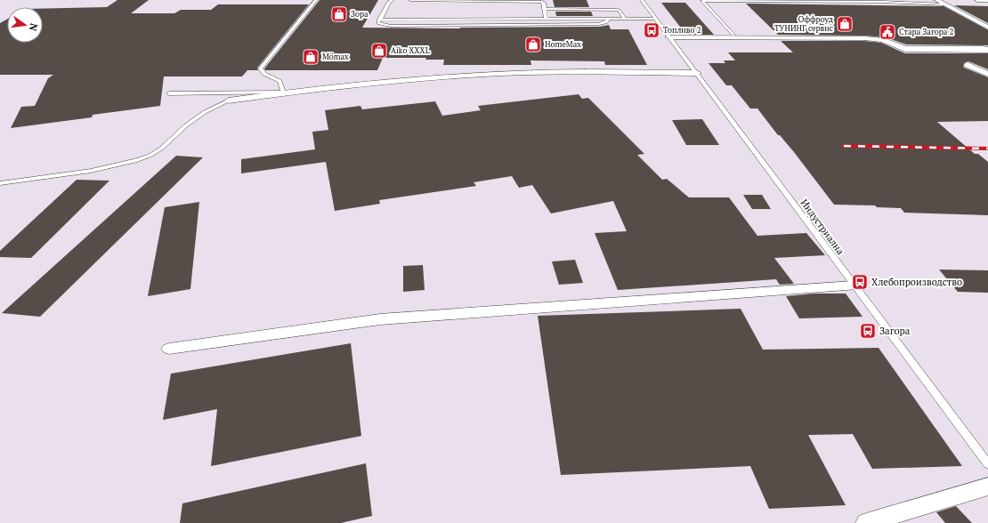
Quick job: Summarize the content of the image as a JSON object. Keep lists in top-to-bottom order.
{
  "streets": {
    "lane": ["Индустриална"]
  },
  "places": {
    "shop": [
      "Зора",
      "Оффроуд ТУНИНГ сервис",
      "HomeMax",
      "Aiko XXXL",
      "Mömax"
    ],
    "bus stop": ["Топливо 2", "Хлебопроизводство", "Загора"],
    "public building": ["Стара Загора 2"]
  },
  "north": "right"
}
